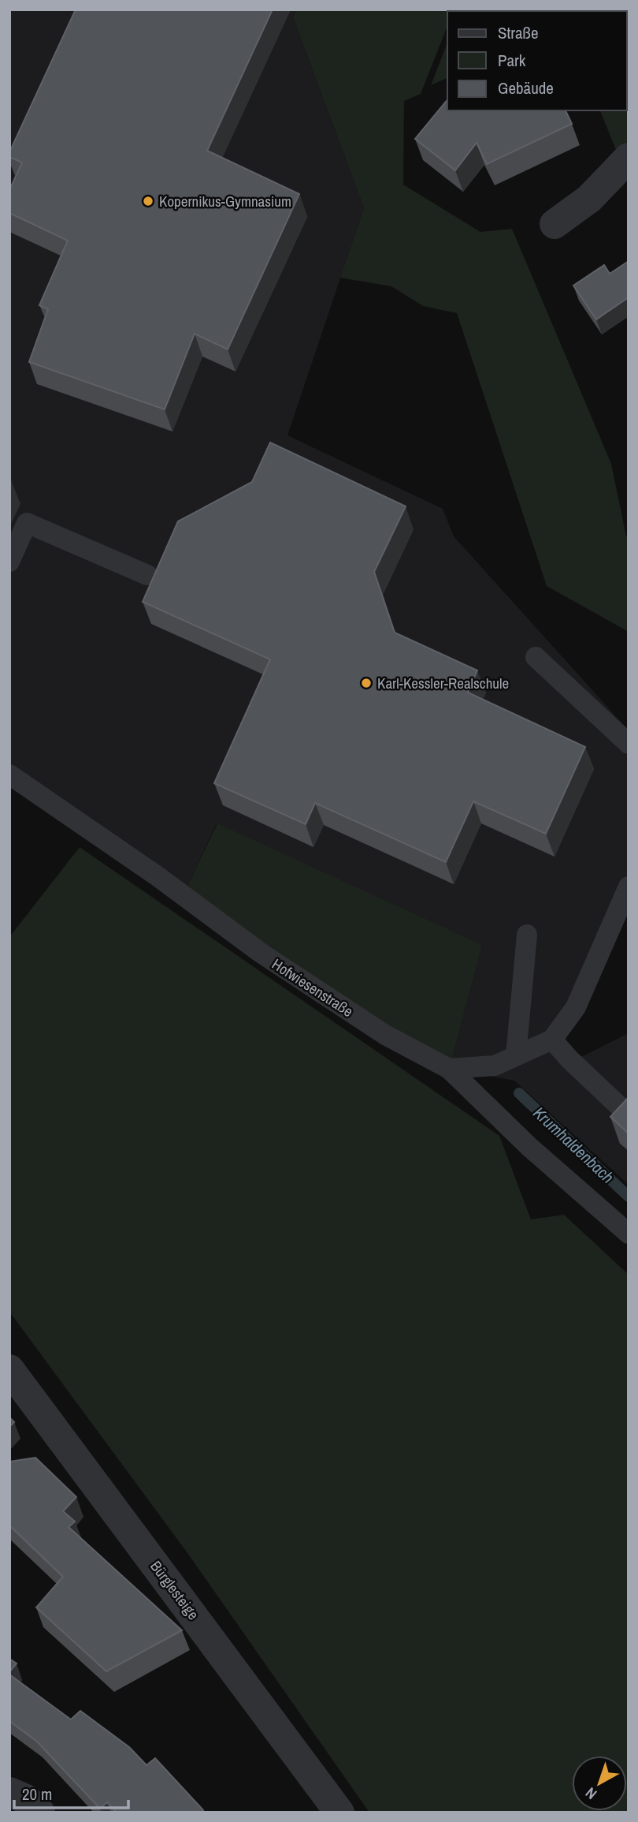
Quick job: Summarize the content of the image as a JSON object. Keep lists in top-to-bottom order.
{
  "streets": {
    "street": ["Bürglesteige"],
    "lane": ["Hofwiesenstraße"]
  },
  "water": ["Krumhaldenbach"],
  "places": ["Kopernikus-Gymnasium", "Karl-Kessler-Realschule"],
  "legend": ["Straße", "Park", "Gebäude"],
  "scale_bar": "20 m",
  "north": "bottom left"
}
